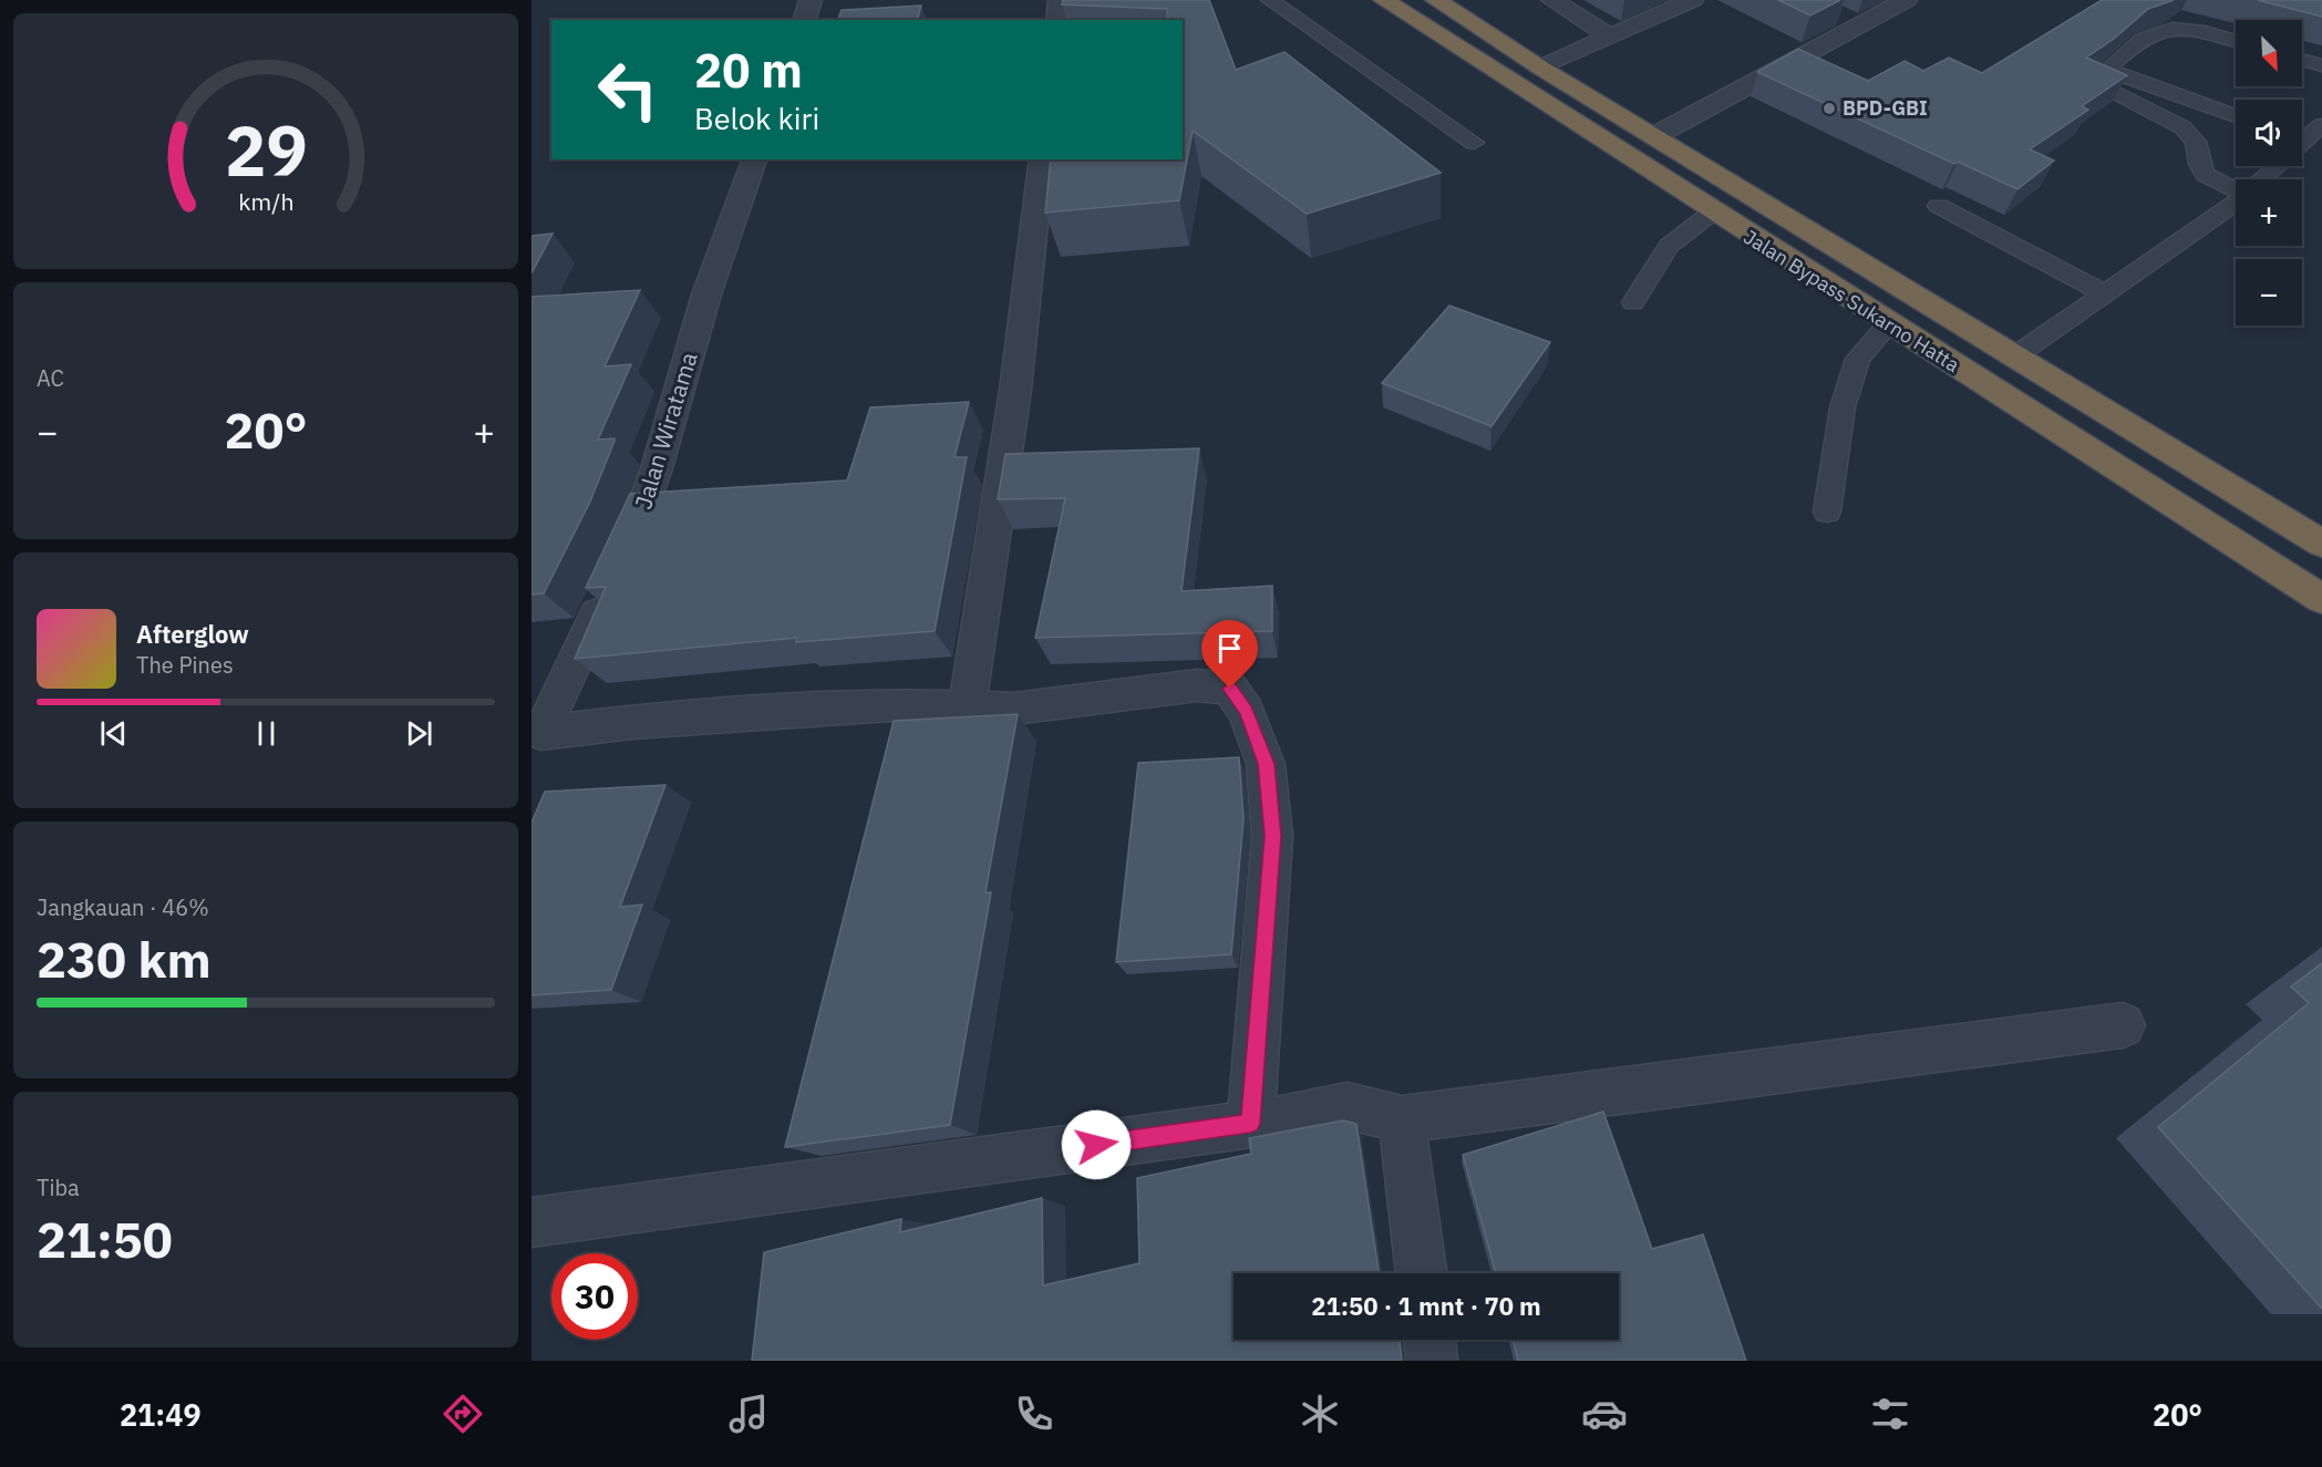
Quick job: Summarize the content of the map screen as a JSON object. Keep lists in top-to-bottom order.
{
  "streets": {
    "highway": ["Jalan Bypass Sukarno Hatta"],
    "street": ["Jalan Wiratama"]
  },
  "places": ["BPD-GBI"],
  "north": "bottom right",
  "page": {
    "map_buttons": ["+", "−"],
    "turn": ["20 m", "Belok kiri"],
    "tile": [
      "AC",
      ["Jangkauan · 46%", "230 km"],
      ["Tiba", "21:50"]
    ],
    "heat": ["−", "20°", "+"],
    "song": ["Afterglow", "The Pines"],
    "limit": "30",
    "trip": "21:50 · 1 mnt · 70 m",
    "tabs": ["21:49", "20°"],
    "gauge": ["29", "km/h"]
  }
}
